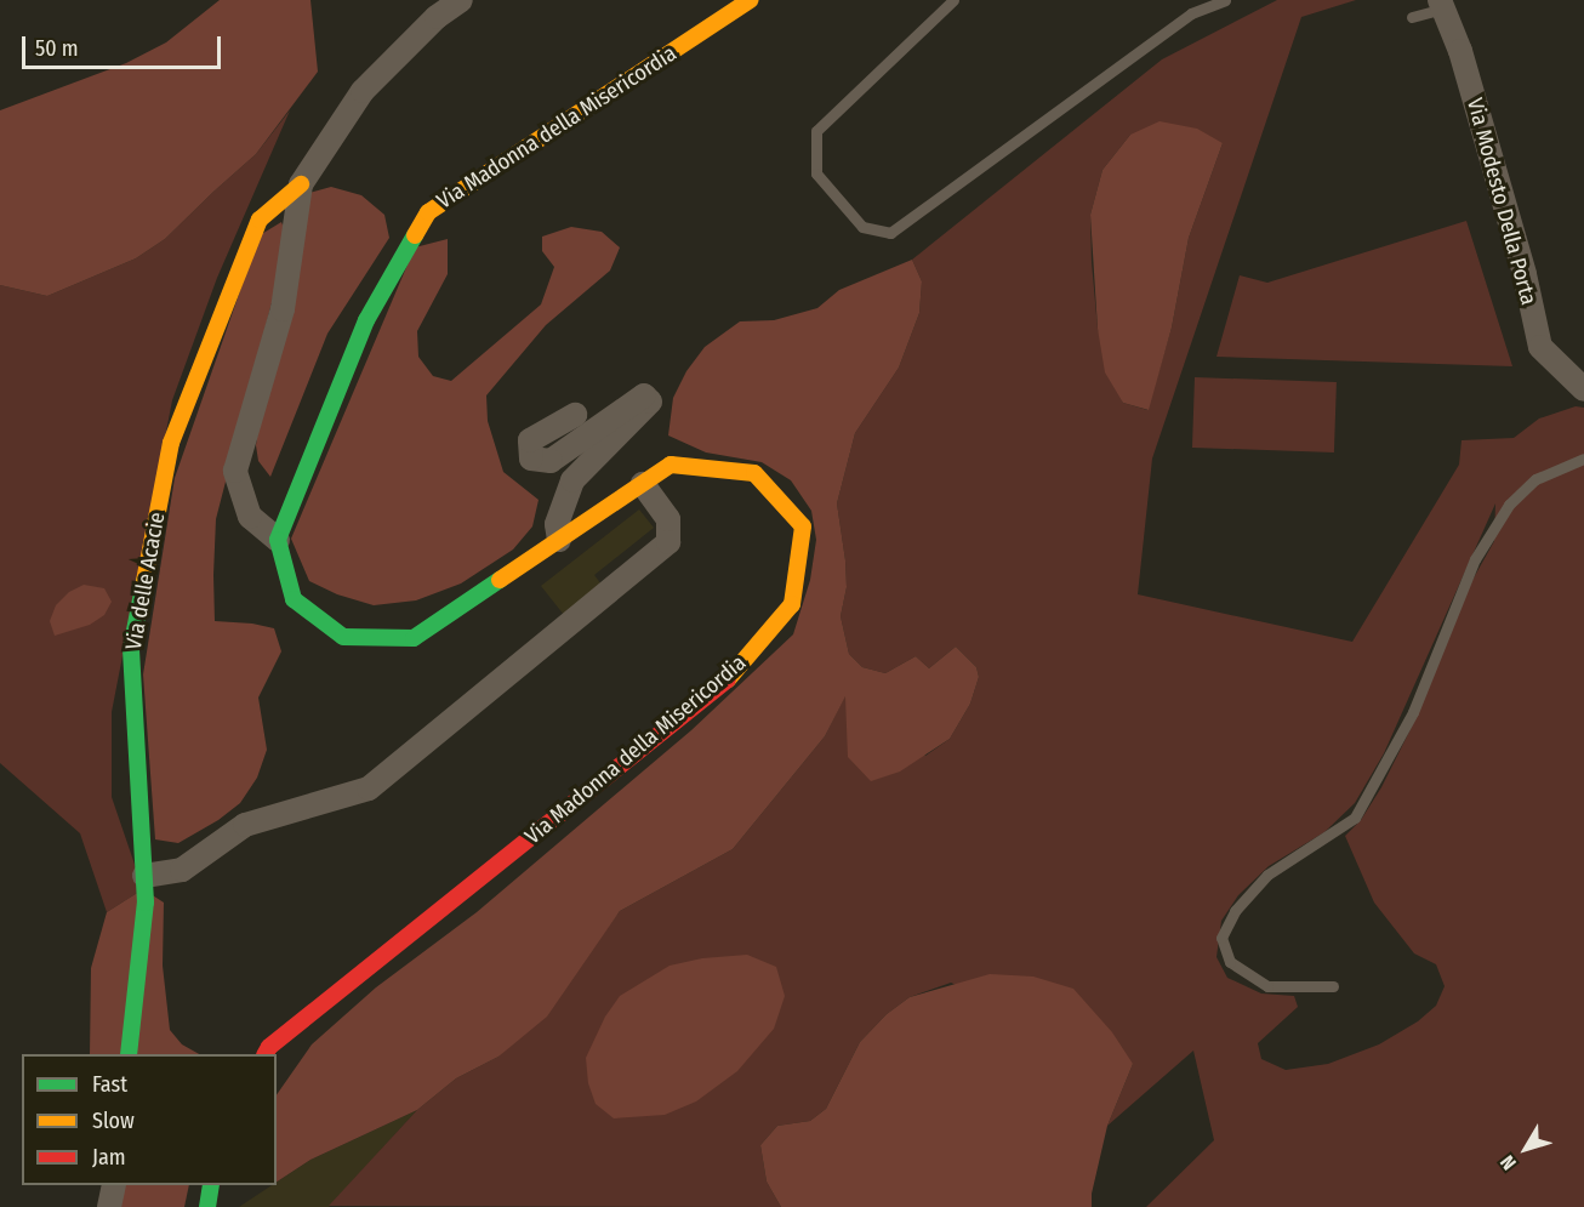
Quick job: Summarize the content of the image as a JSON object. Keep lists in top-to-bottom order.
{
  "streets": {
    "main road": ["Via Madonna della Misericordia", "Via delle Acacie"],
    "street": ["Via Modesto Della Porta"]
  },
  "crossings": [
    ["Via Madonna della Misericordia", "Via delle Acacie"]
  ],
  "legend": ["Fast", "Slow", "Jam"],
  "scale_bar": "50 m",
  "north": "bottom left"
}
